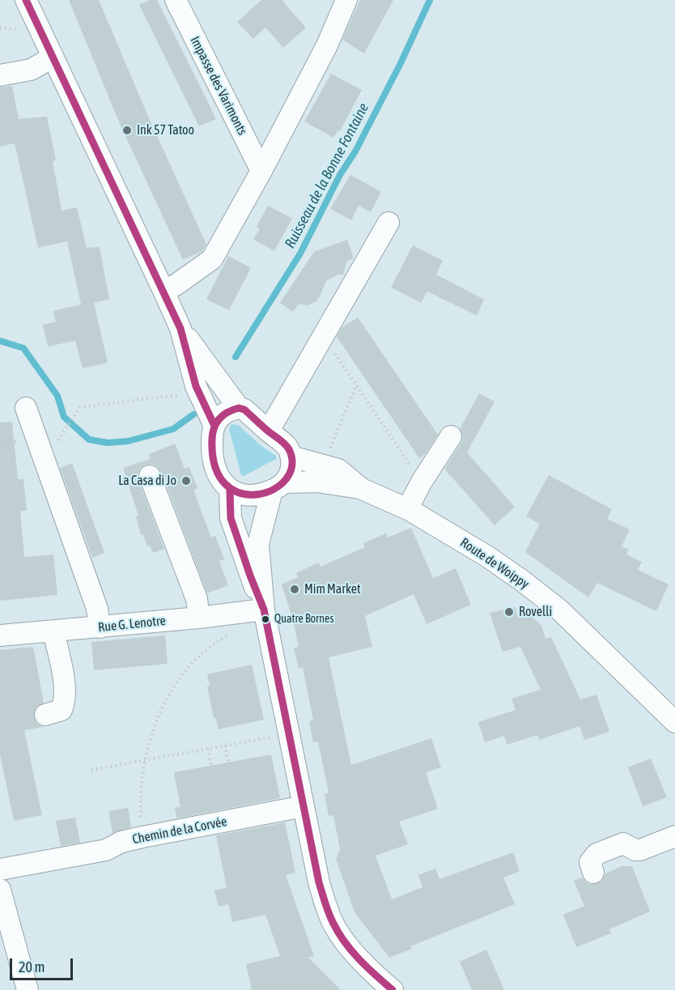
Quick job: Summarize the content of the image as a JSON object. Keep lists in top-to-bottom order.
{
  "streets": {
    "street": [
      "Impasse des Varimonts",
      "Route de Woippy",
      "Rue G. Lenotre",
      "Chemin de la Corvée"
    ]
  },
  "water": ["Ruisseau de la Bonne Fontaine"],
  "places": [
    "Ink 57 Tatoo",
    "La Casa di Jo",
    "Mim Market",
    "Rovelli",
    "Quatre Bornes"
  ],
  "scale_bar": "20 m"
}
